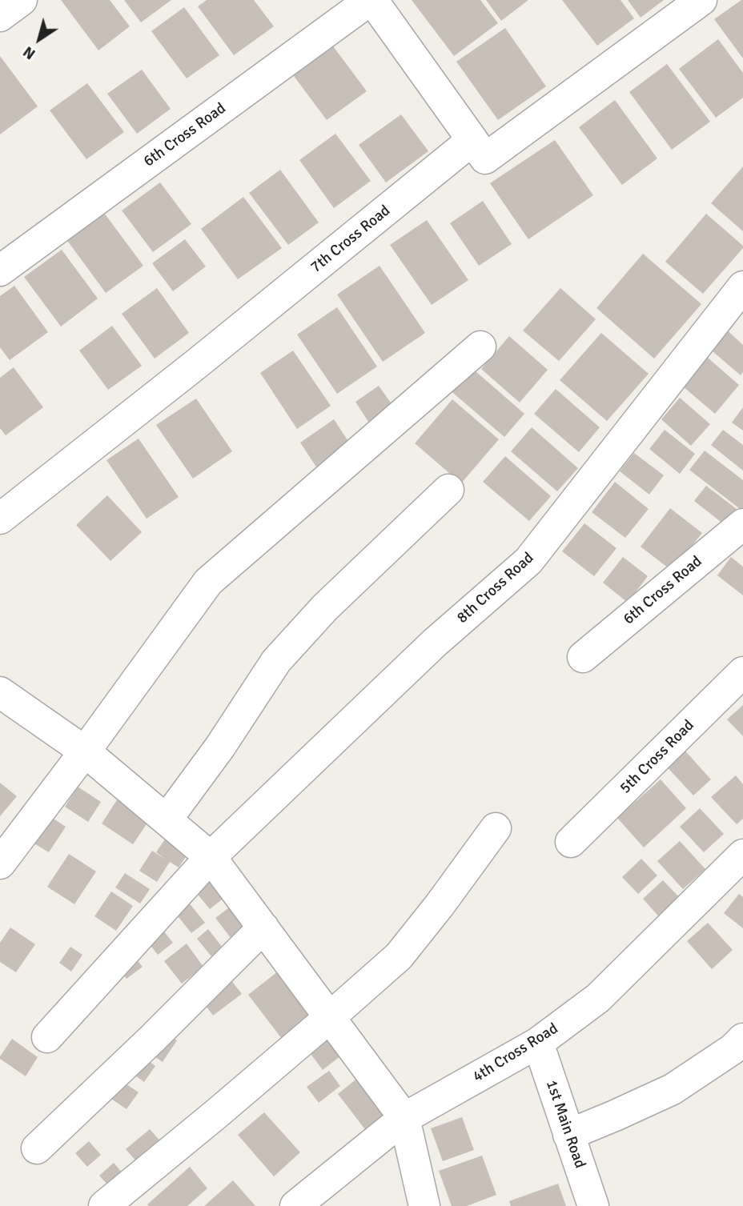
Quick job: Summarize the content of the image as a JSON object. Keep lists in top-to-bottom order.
{
  "streets": {
    "street": [
      "6th Cross Road",
      "7th Cross Road",
      "8th Cross Road",
      "5th Cross Road",
      "4th Cross Road",
      "1st Main Road"
    ]
  },
  "crossings": [
    ["4th Cross Road", "1st Main Road"]
  ],
  "north": "bottom left"
}
